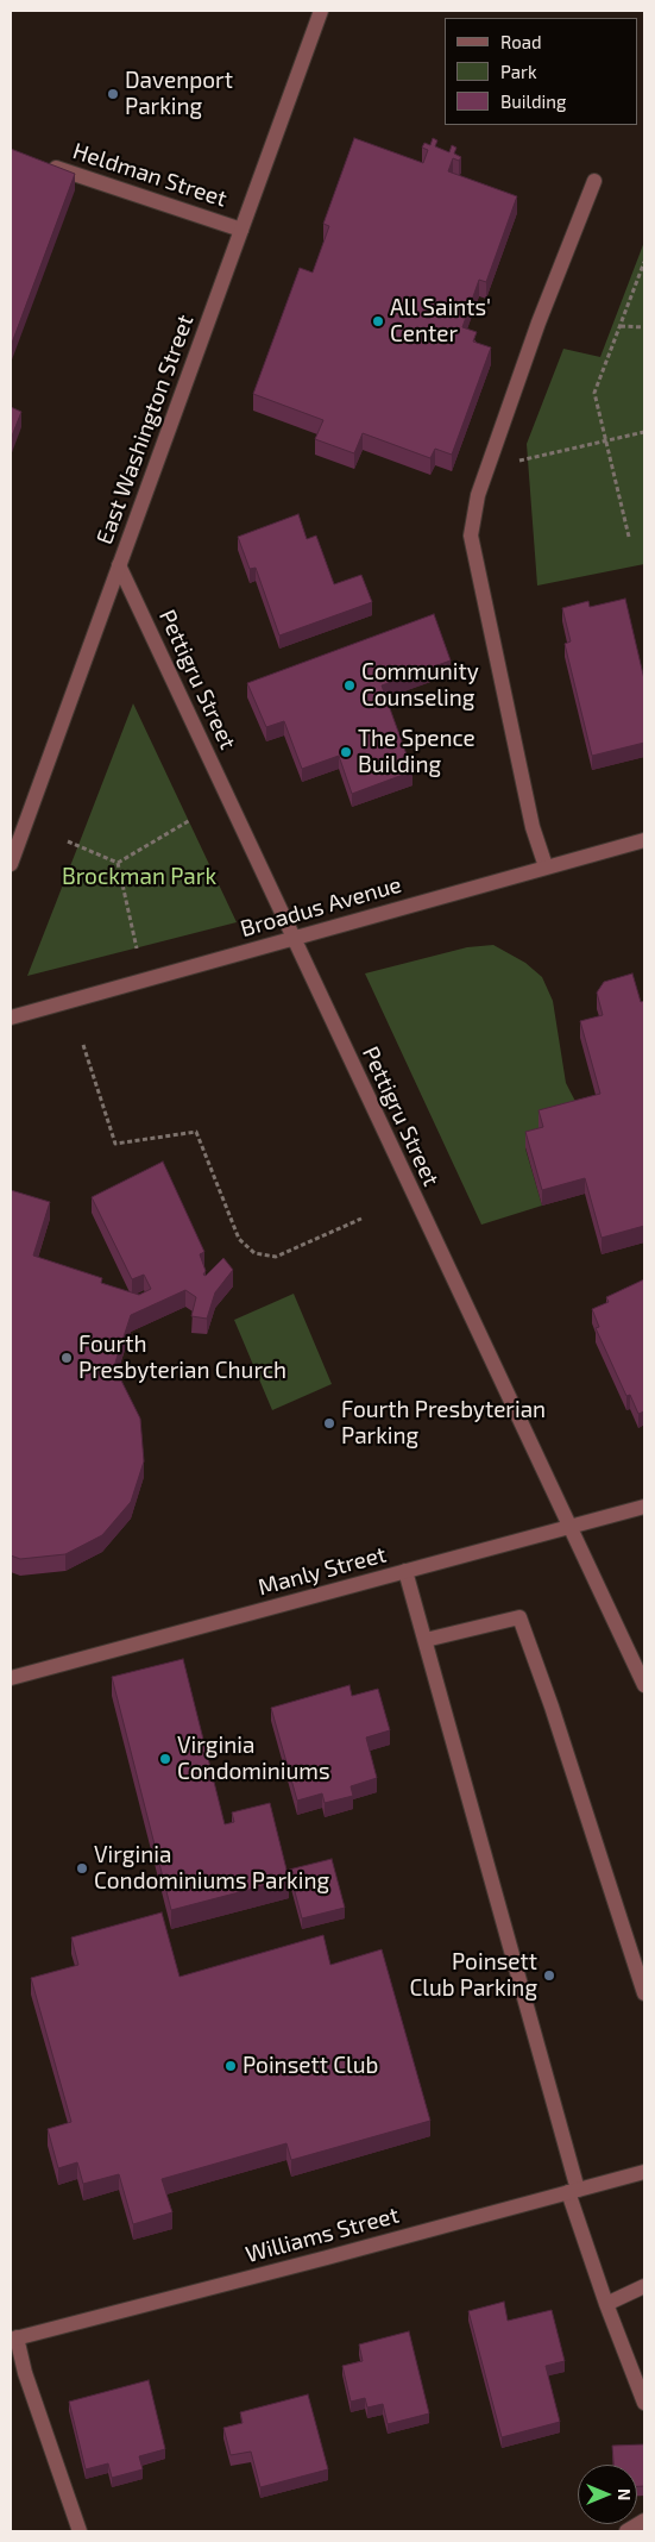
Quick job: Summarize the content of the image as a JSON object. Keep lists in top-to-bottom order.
{
  "streets": {
    "street": [
      "Heldman Street",
      "East Washington Street",
      "Pettigru Street",
      "Broadus Avenue",
      "Manly Street",
      "Williams Street"
    ]
  },
  "crossings": [
    ["Heldman Street", "East Washington Street"],
    ["East Washington Street", "Pettigru Street"],
    ["Pettigru Street", "Broadus Avenue"],
    ["Pettigru Street", "Manly Street"]
  ],
  "parks": ["Brockman Park"],
  "places": [
    "Davenport Parking",
    "All Saints' Center",
    "Community Counseling",
    "The Spence Building",
    "Fourth Presbyterian Church",
    "Fourth Presbyterian Parking",
    "Virginia Condominiums",
    "Virginia Condominiums Parking",
    "Poinsett Club Parking",
    "Poinsett Club"
  ],
  "legend": ["Road", "Park", "Building"],
  "north": "right"
}
